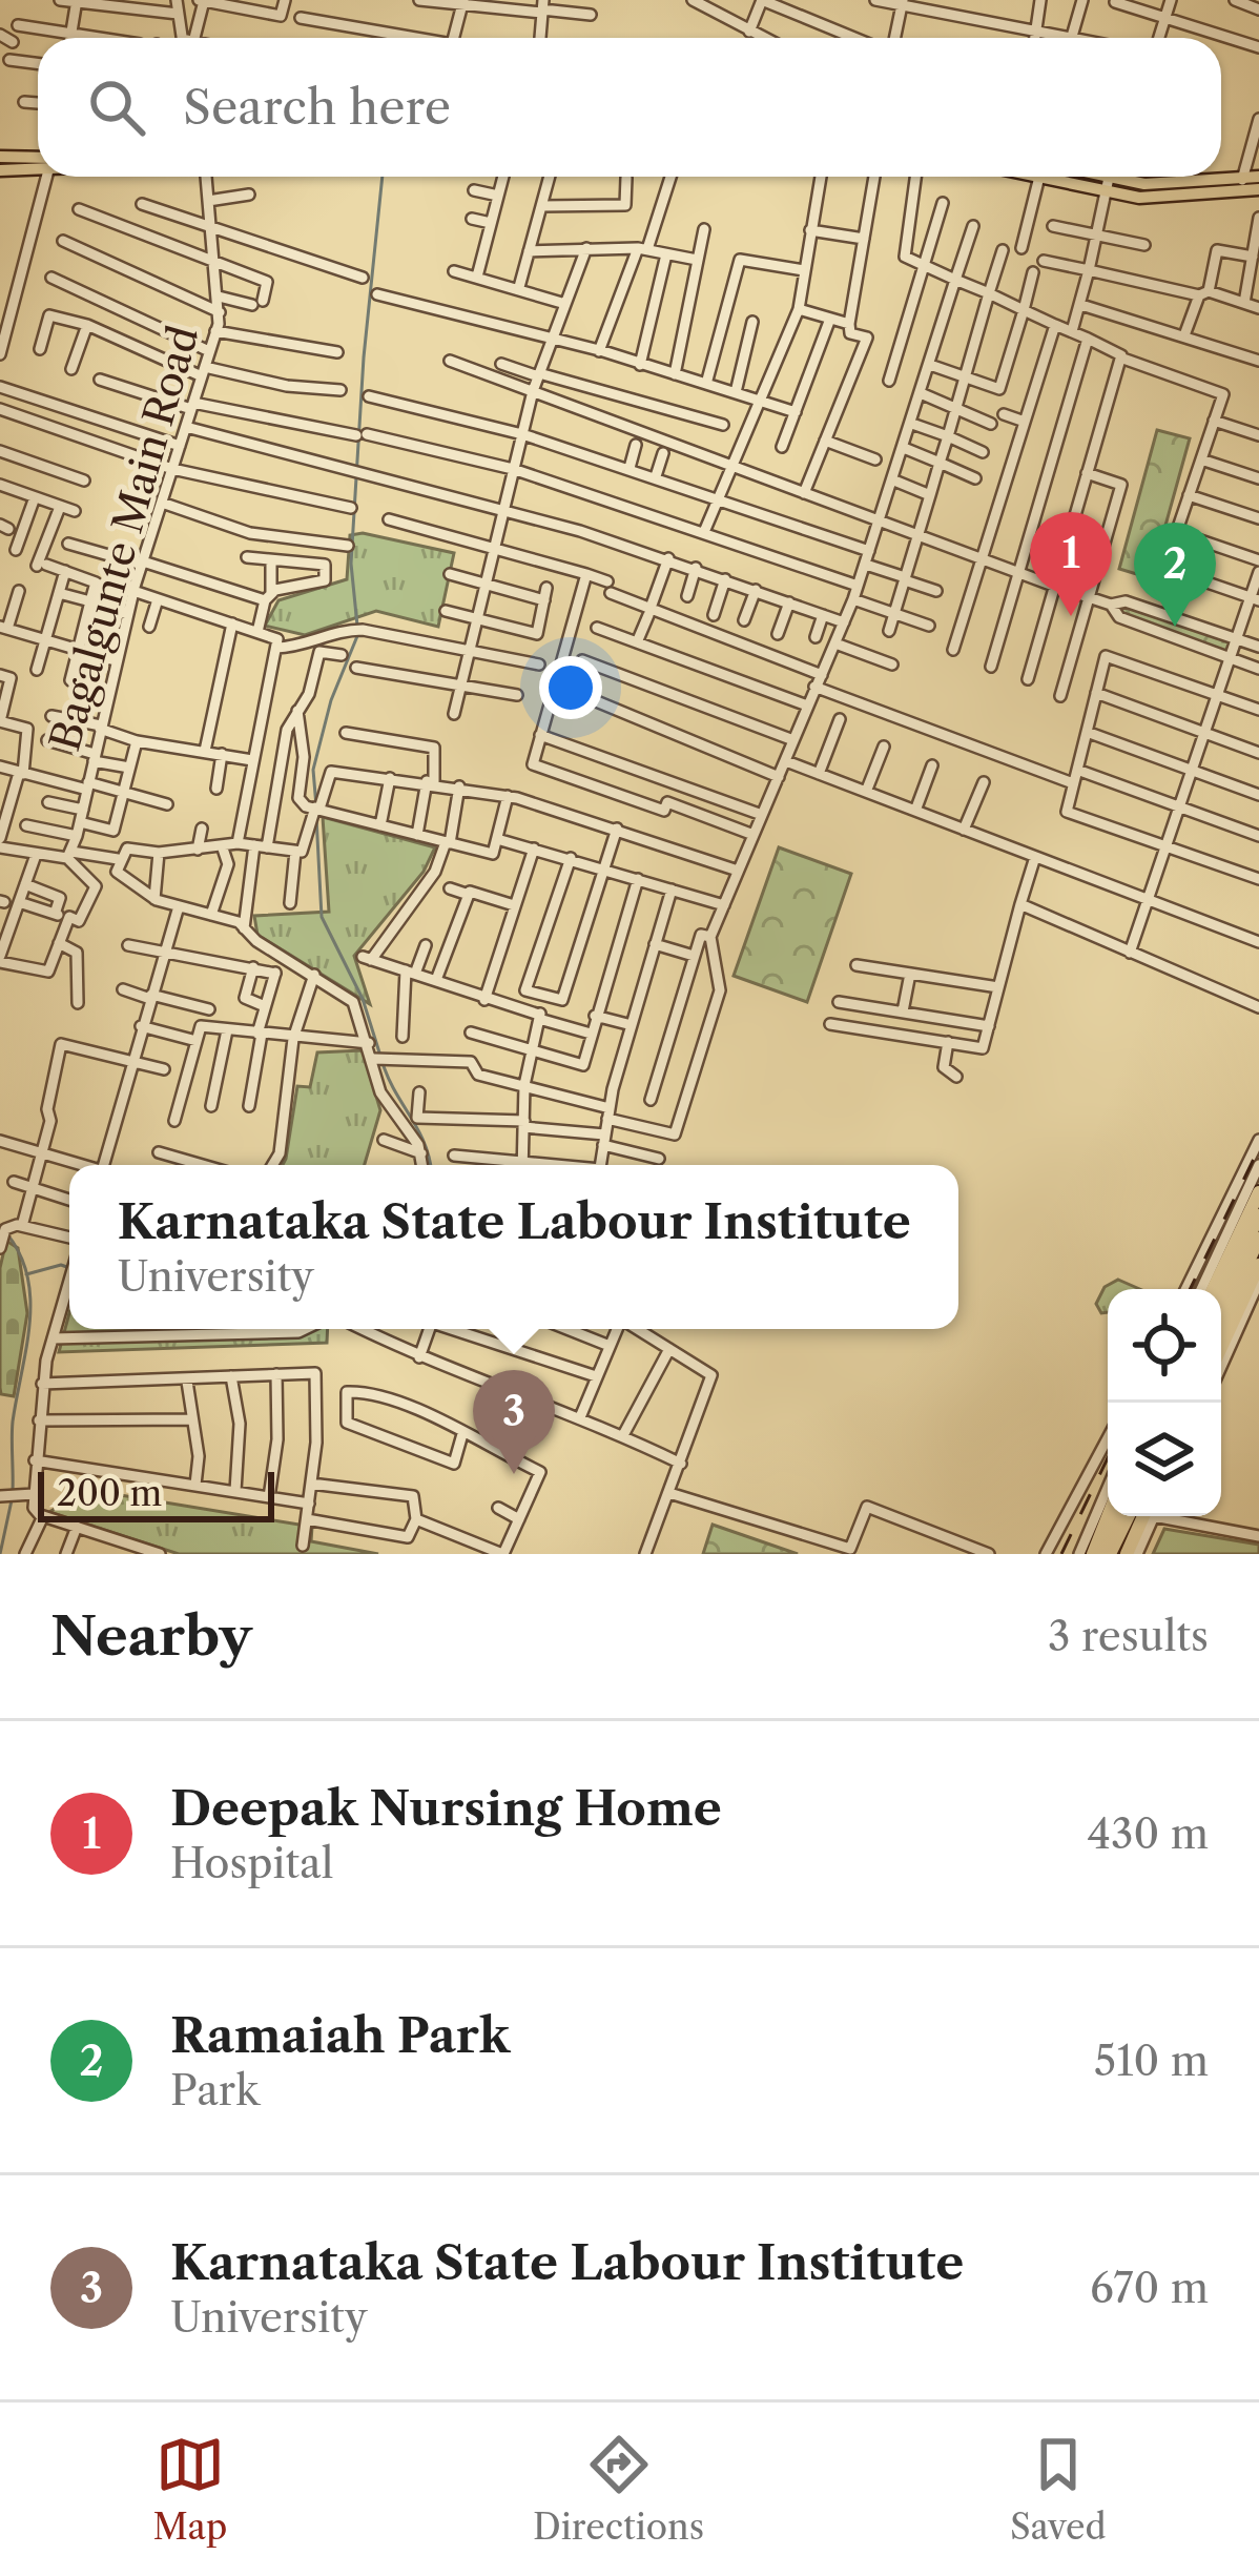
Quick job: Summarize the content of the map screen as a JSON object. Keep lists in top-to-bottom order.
{
  "streets": {
    "street": ["Bagalgunte Main Road"]
  },
  "scale_bar": "200 m",
  "page": {
    "search": "Search here",
    "pins": ["1", "2", "3"],
    "popup": ["Karnataka State Labour Institute", "University"],
    "scale": "200 m",
    "heading": ["Nearby", "3 results"],
    "list": [
      {
        "mark": "1",
        "name": "Deepak Nursing Home",
        "note": "Hospital",
        "value": "430 m"
      },
      {
        "mark": "2",
        "name": "Ramaiah Park",
        "note": "Park",
        "value": "510 m"
      },
      {
        "mark": "3",
        "name": "Karnataka State Labour Institute",
        "note": "University",
        "value": "670 m"
      }
    ],
    "nav": ["Map", "Directions", "Saved"]
  }
}
